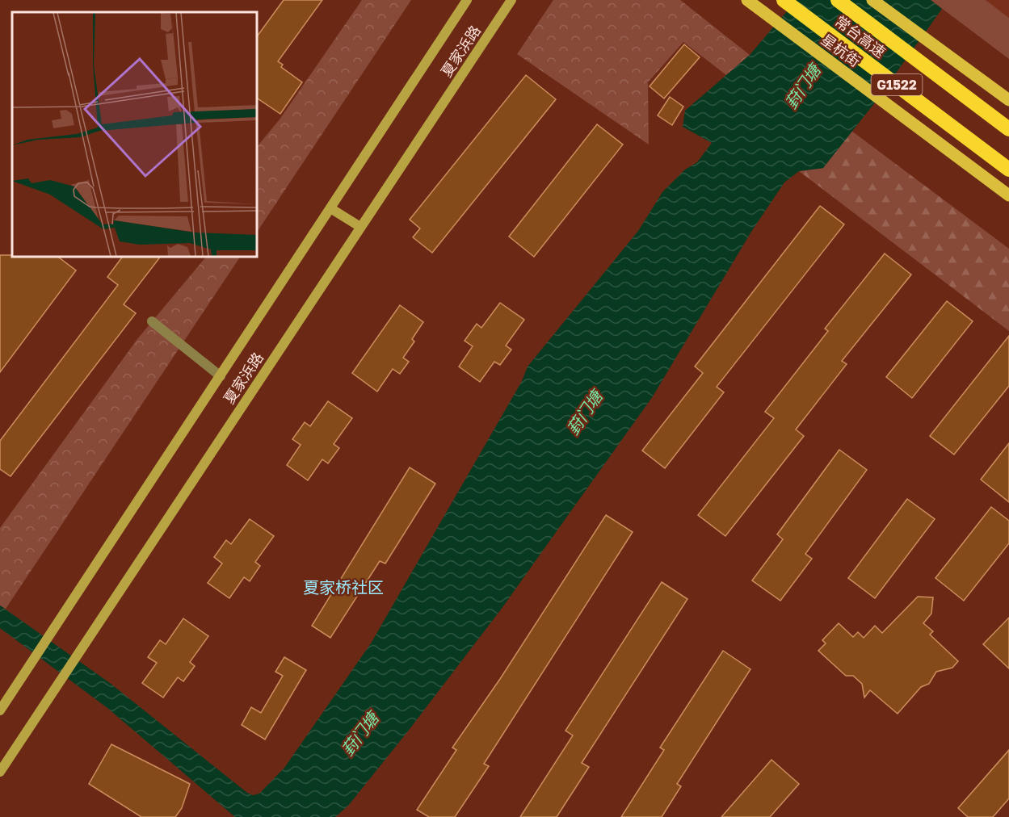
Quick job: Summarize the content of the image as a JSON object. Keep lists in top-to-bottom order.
{
  "streets": {
    "highway": ["常台高速", "G1522"],
    "main road": ["星杭街", "夏家浜路"]
  },
  "districts": ["夏家桥社区"],
  "water": ["葑门塘"]
}
